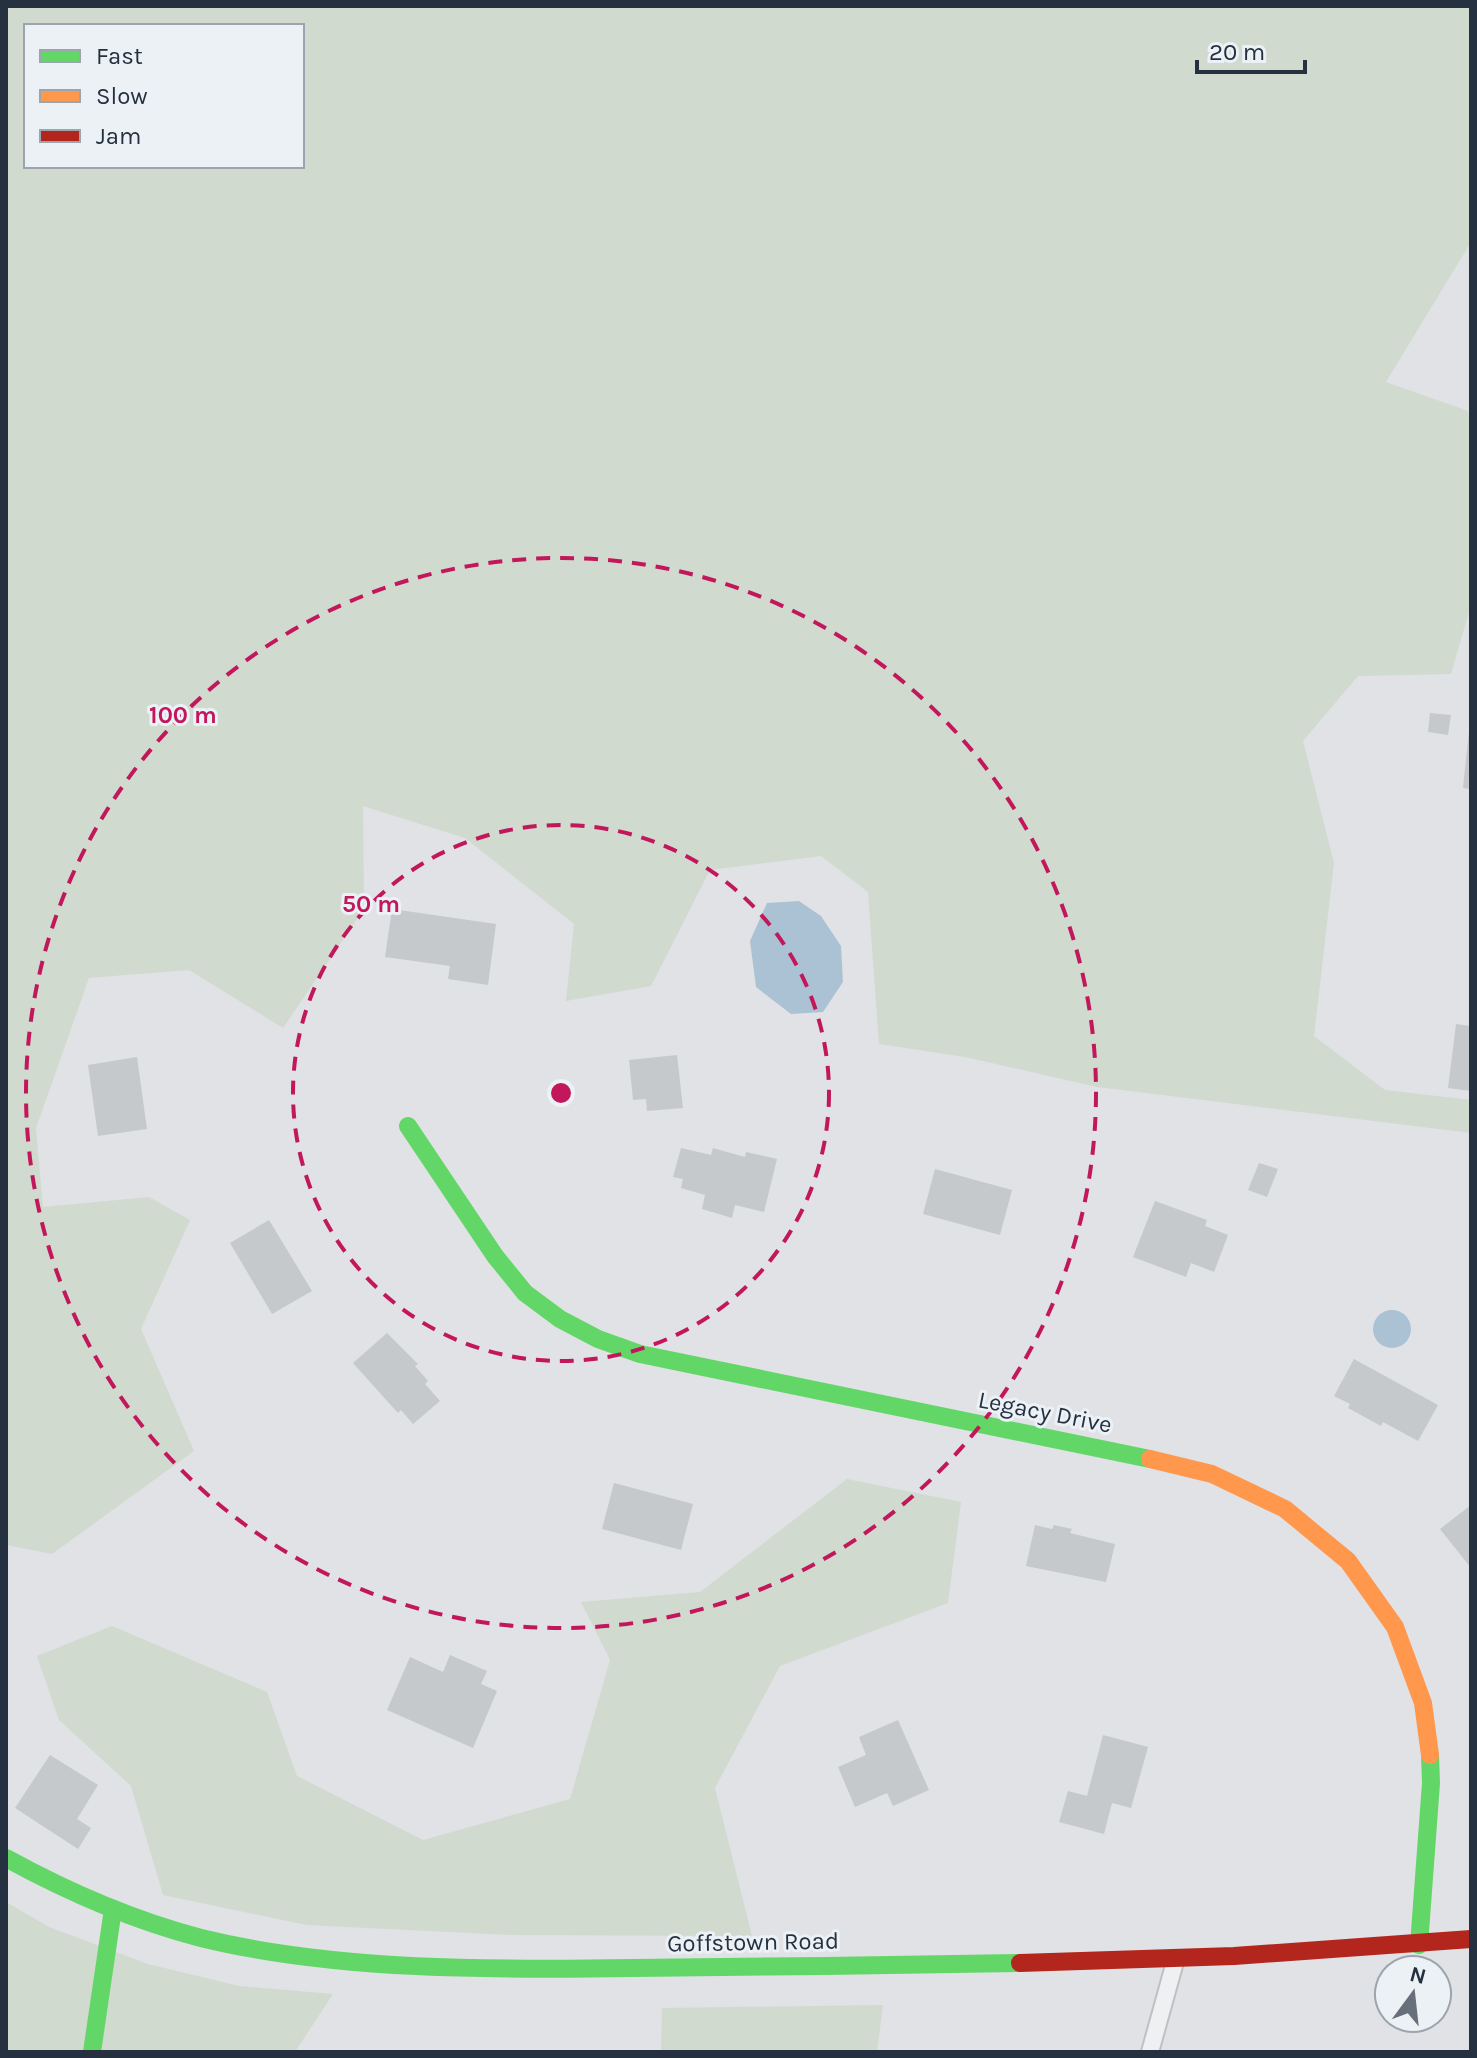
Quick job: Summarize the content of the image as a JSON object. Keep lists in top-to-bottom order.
{
  "streets": {
    "street": ["Legacy Drive", "Goffstown Road"]
  },
  "crossings": [
    ["Legacy Drive", "Goffstown Road"]
  ],
  "legend": ["Fast", "Slow", "Jam"],
  "scale_bar": "20 m",
  "north": "top",
  "rings": ["100 m", "50 m"]
}
